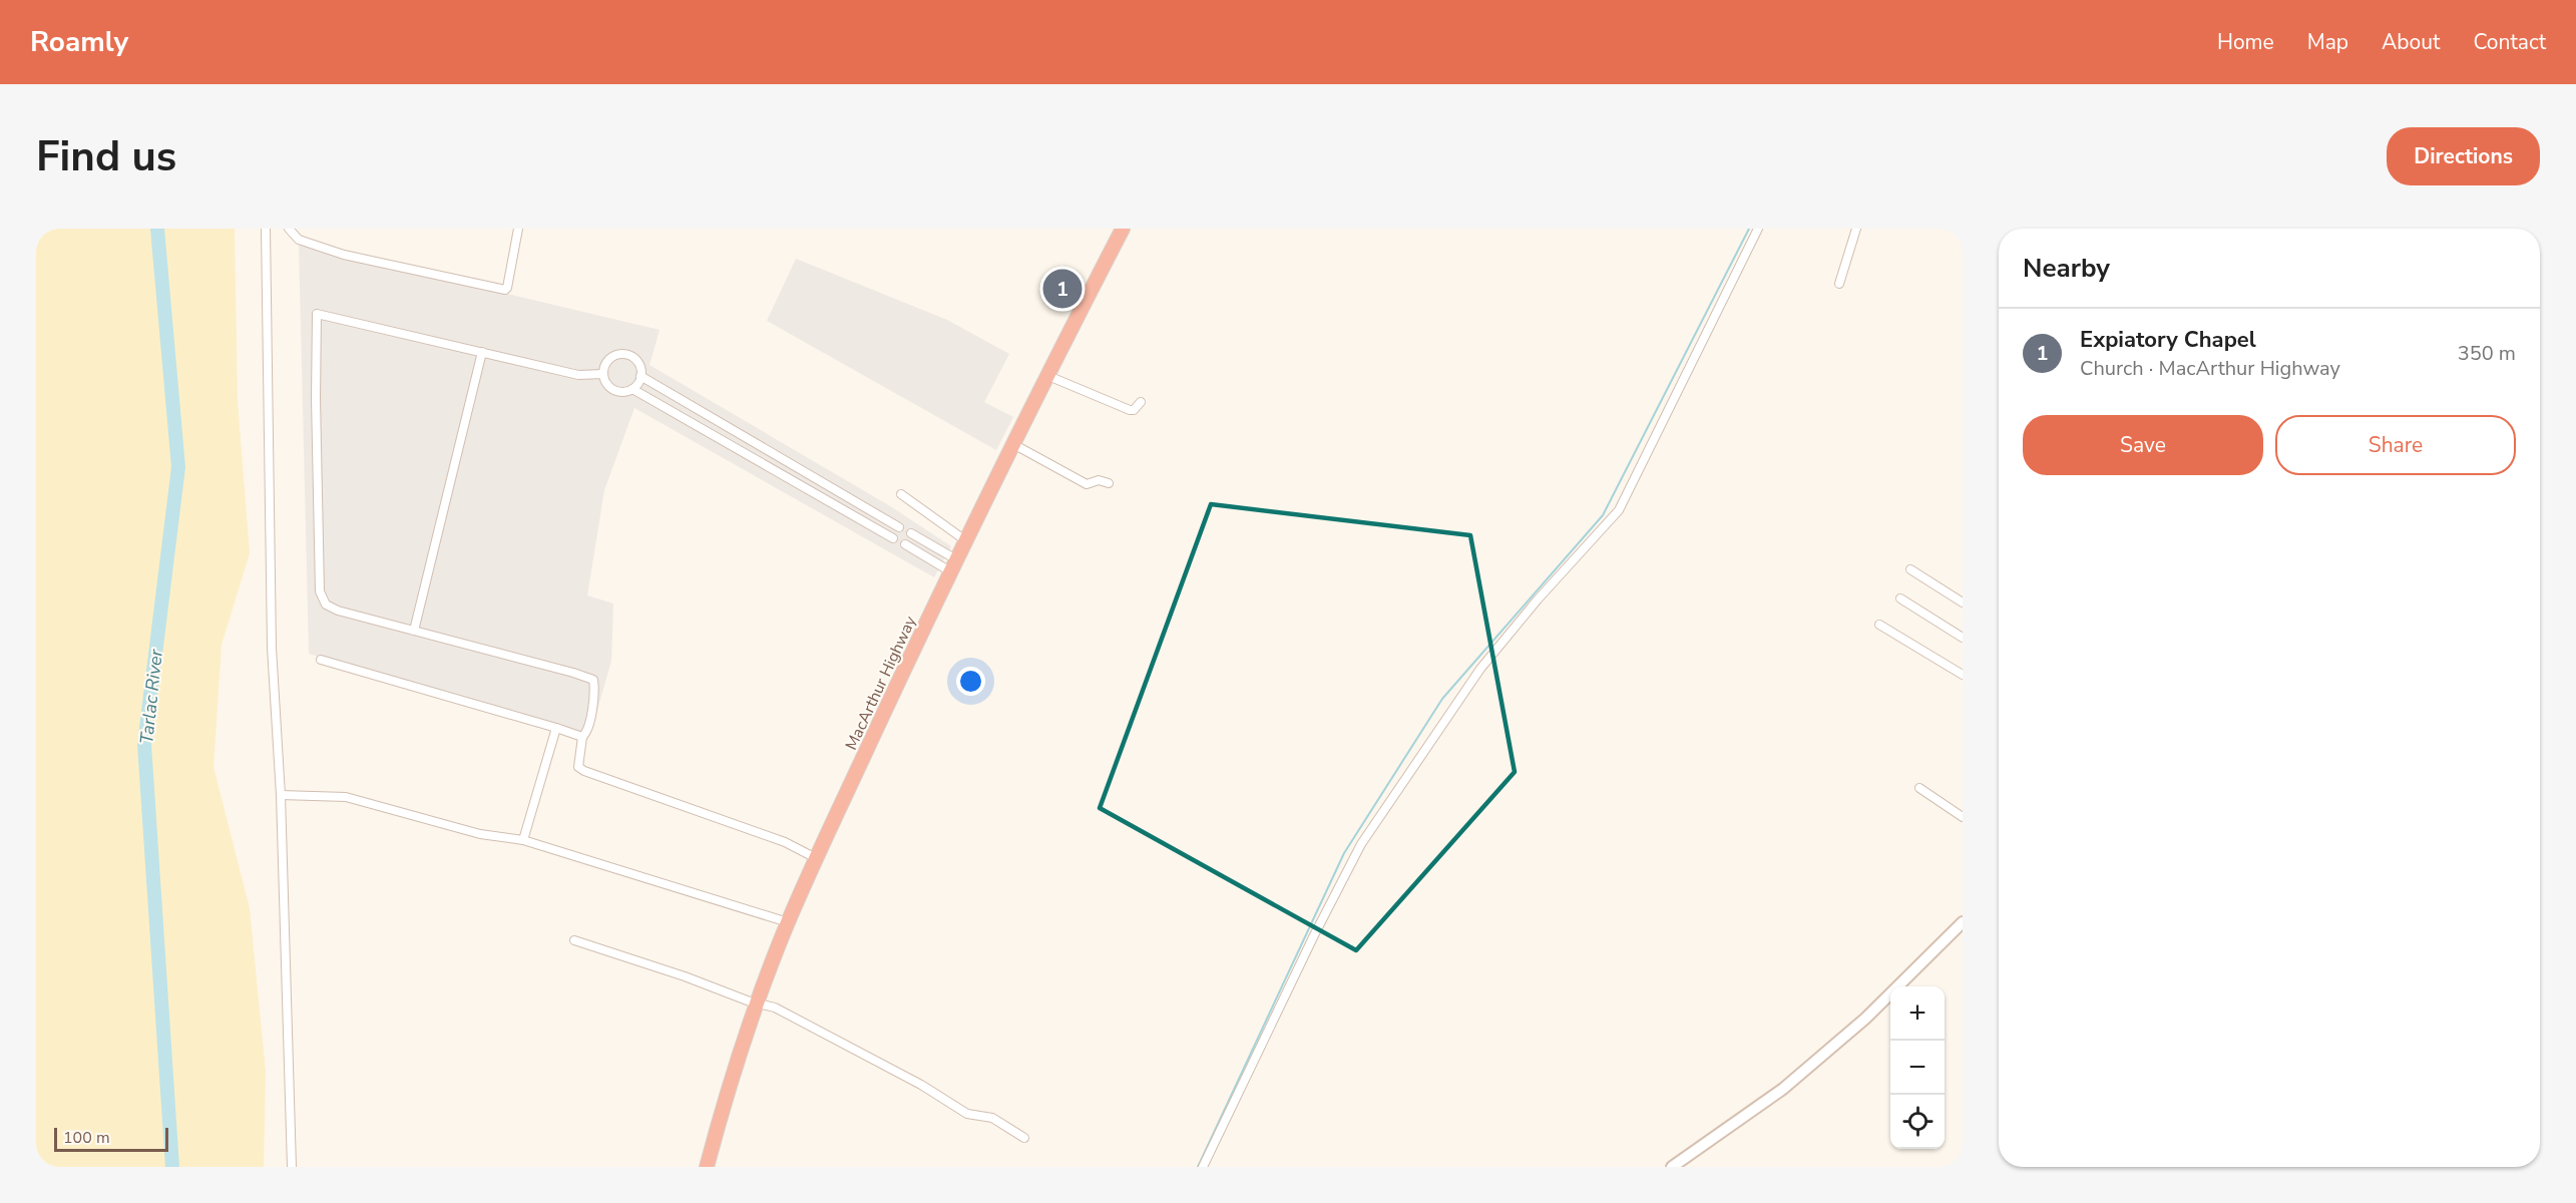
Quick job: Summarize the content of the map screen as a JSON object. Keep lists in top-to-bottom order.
{
  "streets": {
    "highway": ["MacArthur Highway"]
  },
  "water": ["Tarlac River"],
  "scale_bar": "100 m",
  "page": {
    "header": "Roamly",
    "nav": [
      "Home",
      "Map",
      "About",
      "Contact"
    ],
    "buttons": [
      "Directions",
      ["Save", "Share"]
    ],
    "title": "Find us",
    "heading": "Nearby",
    "pins": "1",
    "list": [
      {
        "mark": "1",
        "name": "Expiatory Chapel",
        "note": "Church · MacArthur Highway",
        "value": "350 m"
      }
    ],
    "map_buttons": ["+", "−"],
    "scale": "100 m"
  }
}
